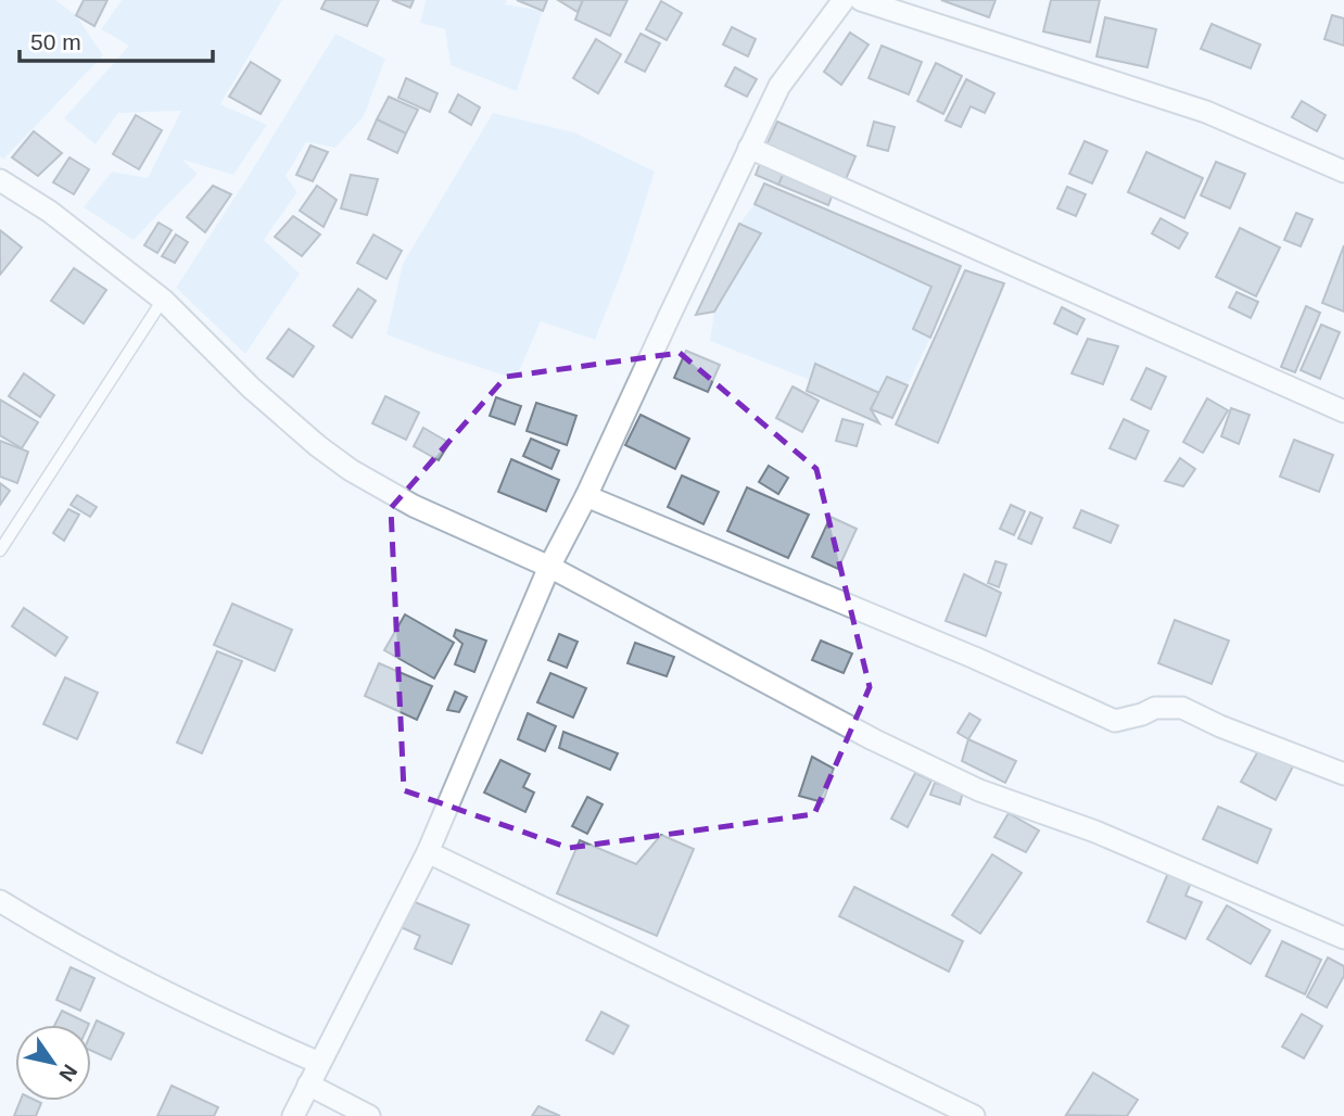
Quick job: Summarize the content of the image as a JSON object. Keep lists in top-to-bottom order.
{
  "scale_bar": "50 m",
  "north": "bottom right"
}
